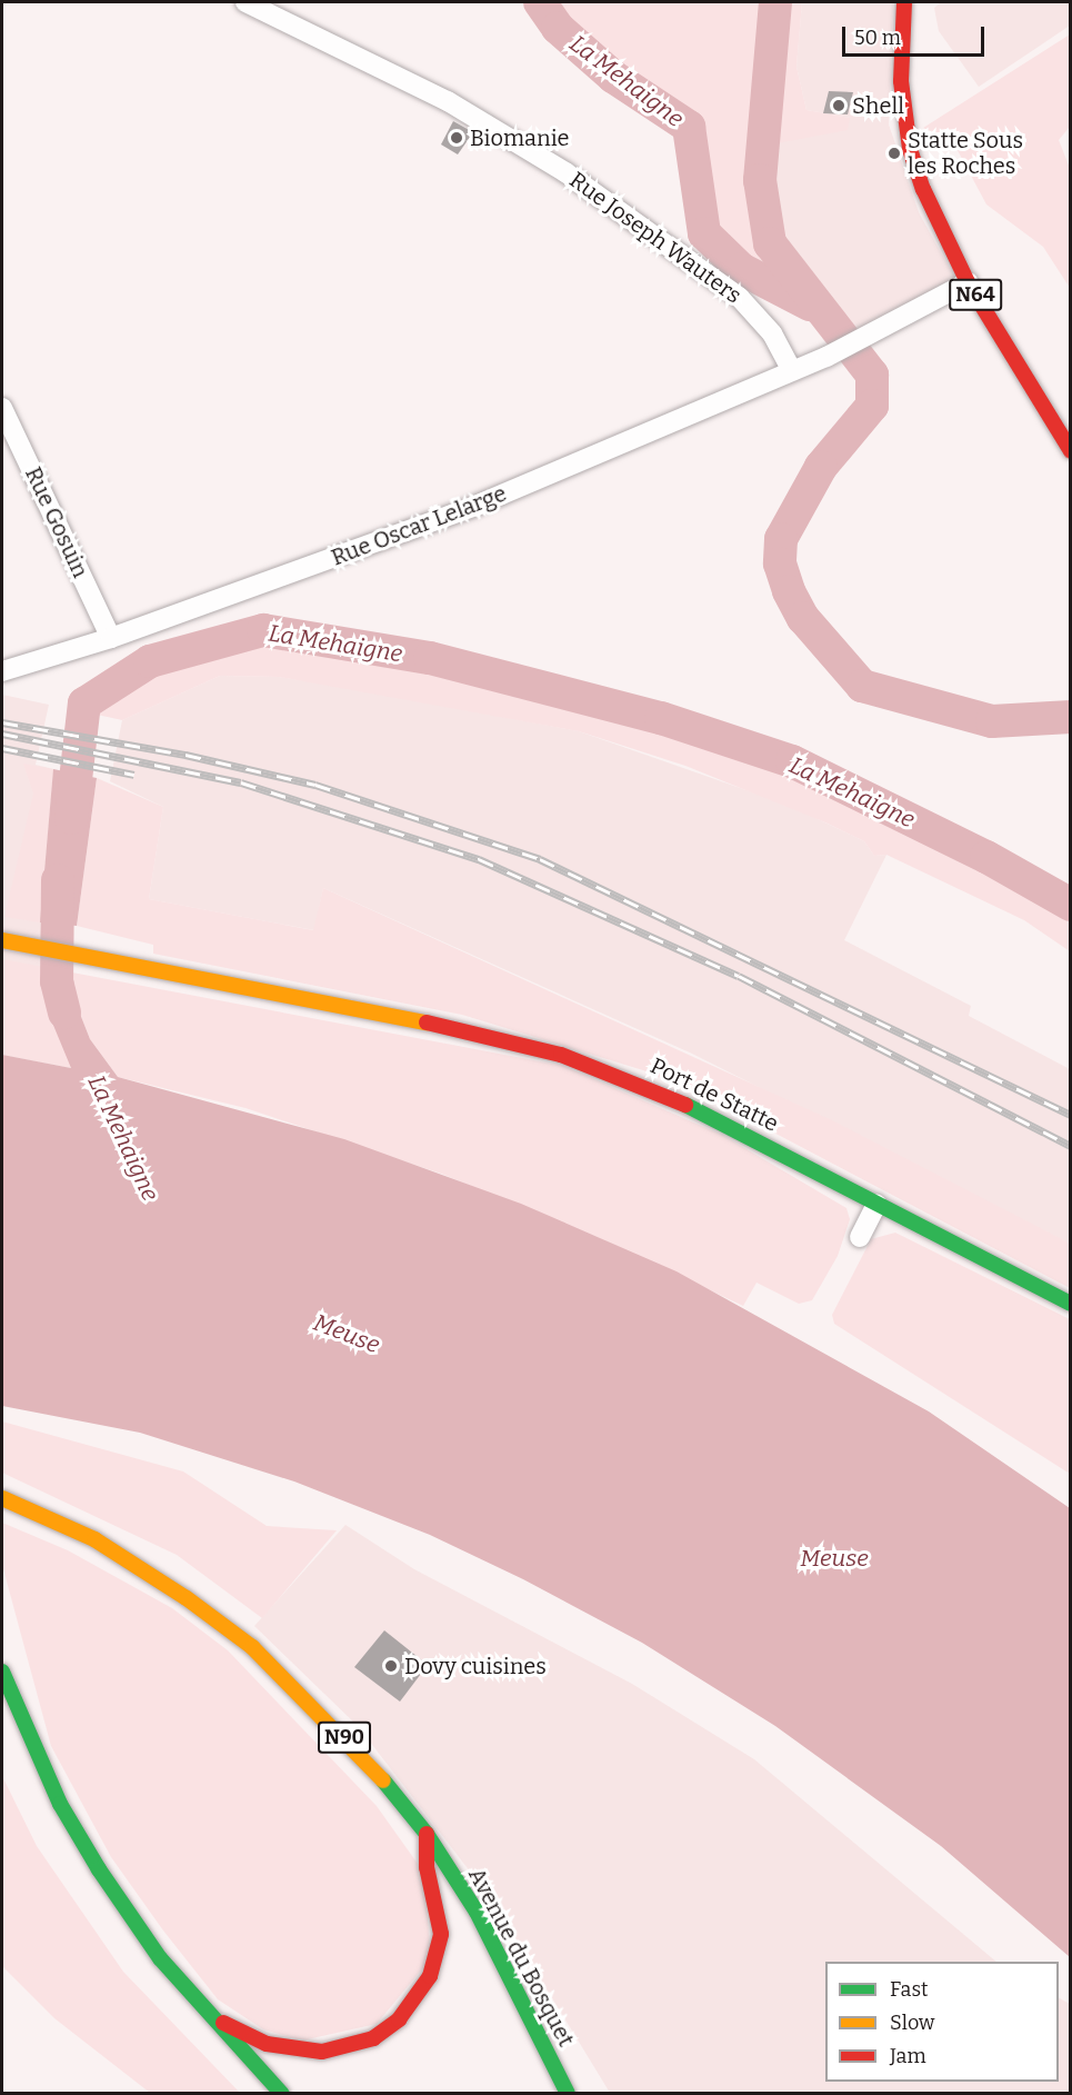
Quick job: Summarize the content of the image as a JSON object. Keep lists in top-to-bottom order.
{
  "streets": {
    "main road": [
      "N64",
      "Port de Statte",
      "N90",
      "Avenue du Bosquet"
    ],
    "street": ["Rue Joseph Wauters", "Rue Gosuin", "Rue Oscar Lelarge"]
  },
  "crossings": [
    ["Rue Joseph Wauters", "Rue Oscar Lelarge"],
    ["N64", "Rue Oscar Lelarge"],
    ["Rue Gosuin", "Rue Oscar Lelarge"]
  ],
  "water": ["La Mehaigne", "Meuse"],
  "places": [
    "Shell",
    "Biomanie",
    "Statte Sous les Roches",
    "Dovy cuisines"
  ],
  "legend": ["Fast", "Slow", "Jam"],
  "scale_bar": "50 m"
}
